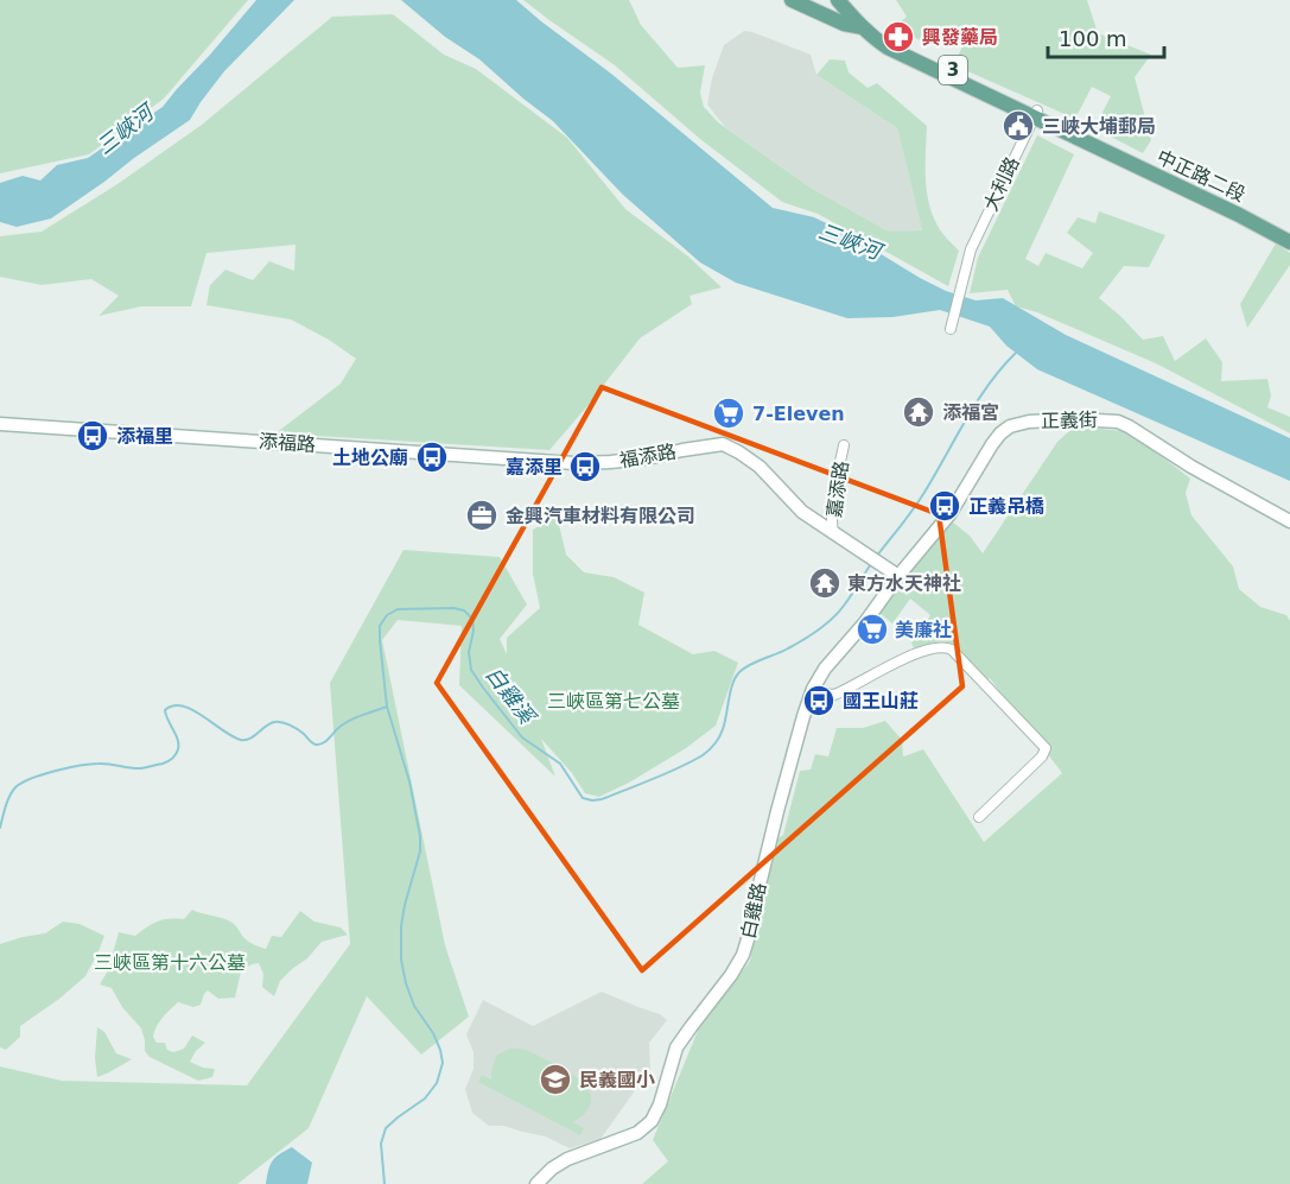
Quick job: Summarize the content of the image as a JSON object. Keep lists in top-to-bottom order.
{
  "streets": {
    "main road": ["3", "中正路二段"],
    "street": [
      "大利路",
      "正義街",
      "添福路",
      "福添路",
      "嘉添路",
      "白雞路"
    ]
  },
  "crossings": [
    ["中正路二段", "大利路"],
    ["正義街", "白雞路"],
    ["添福路", "福添路"],
    ["福添路", "嘉添路"]
  ],
  "water": ["三峽河", "白雞溪"],
  "parks": ["三峽區第七公墓", "三峽區第十六公墓"],
  "places": {
    "pharmacy": ["興發藥局"],
    "public building": ["三峽大埔郵局"],
    "temple": ["添福宮", "東方水天神社"],
    "supermarket": ["7-Eleven", "美廉社"],
    "bus stop": [
      "添福里",
      "土地公廟",
      "嘉添里",
      "正義吊橋",
      "國王山莊"
    ],
    "office": ["金興汽車材料有限公司"],
    "school or university": ["民義國小"]
  },
  "scale_bar": "100 m"
}
